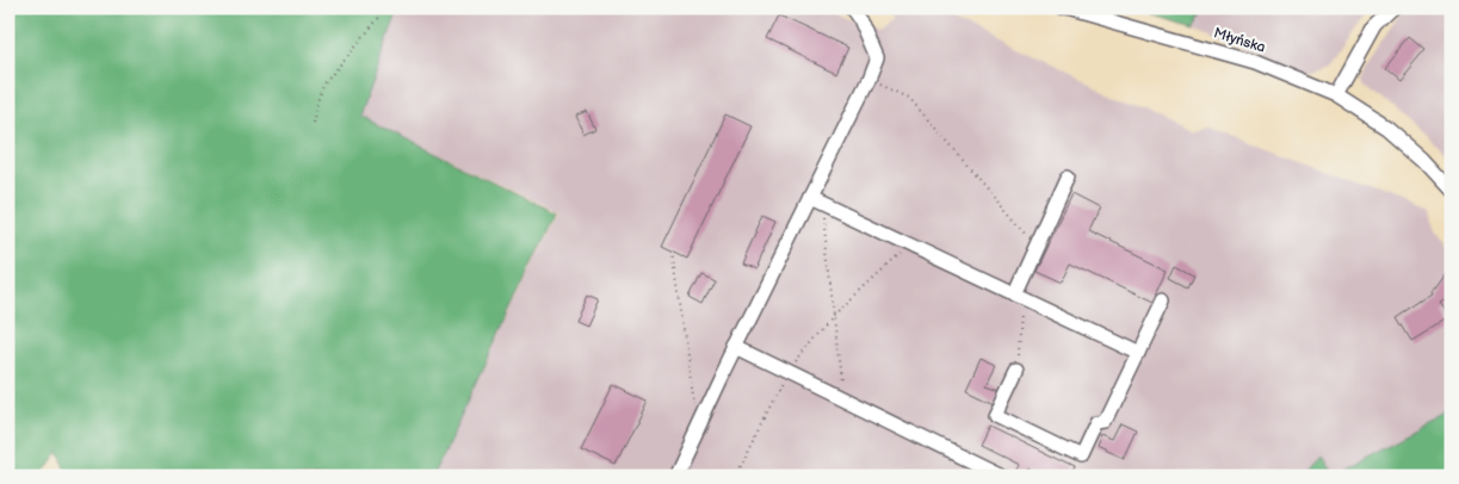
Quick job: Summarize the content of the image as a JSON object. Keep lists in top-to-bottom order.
{
  "streets": {
    "street": ["Młyńska"]
  }
}
